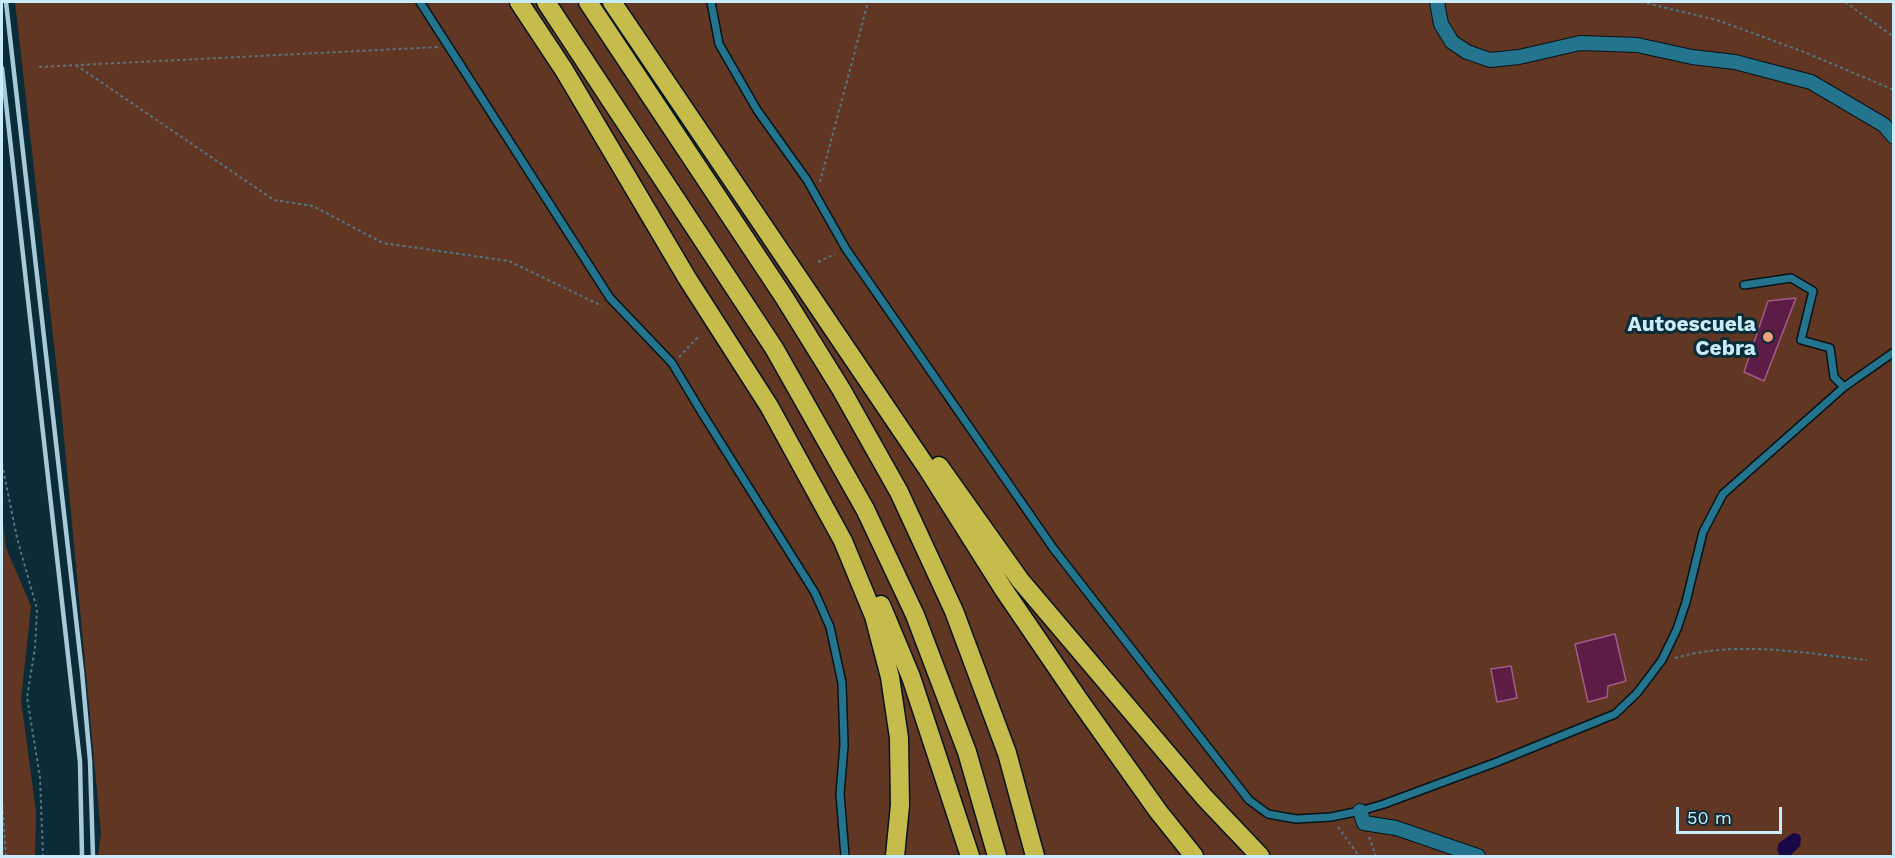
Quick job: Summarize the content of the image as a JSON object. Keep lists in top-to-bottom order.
{
  "places": ["Autoescuela Cebra"],
  "scale_bar": "50 m"
}
